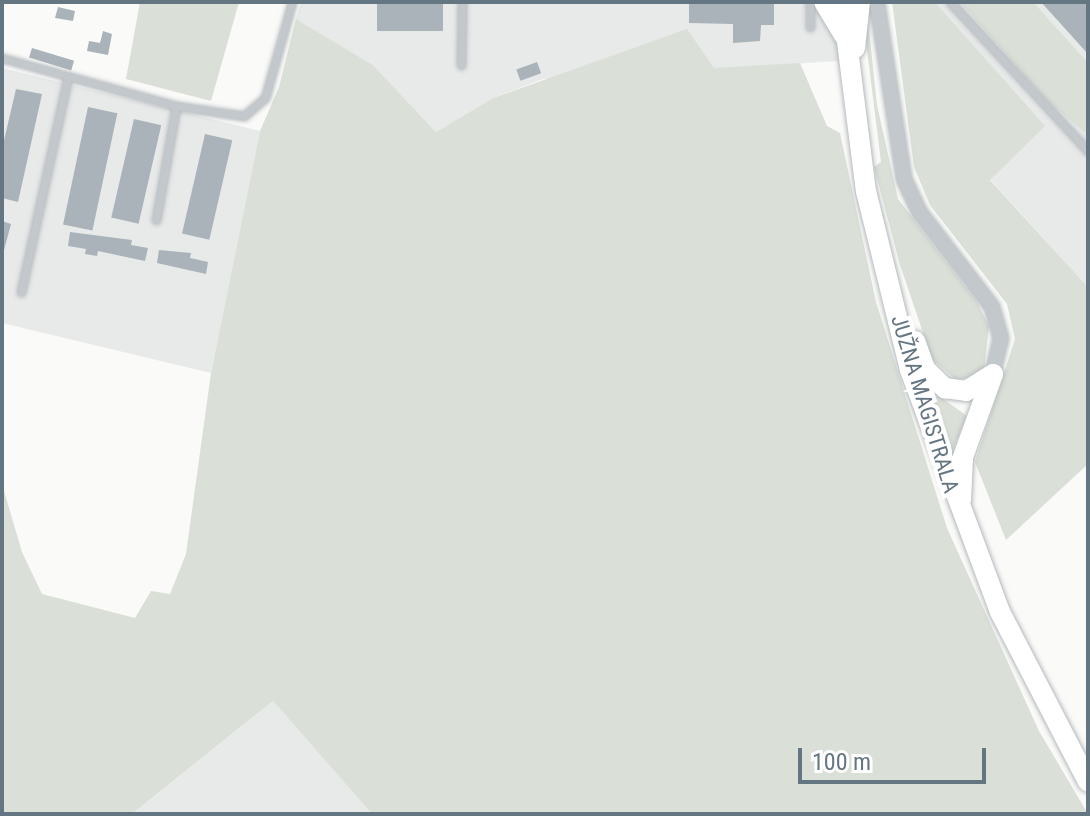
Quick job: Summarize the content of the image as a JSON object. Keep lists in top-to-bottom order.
{
  "streets": {
    "main road": ["JUŽNA MAGISTRALA"]
  },
  "scale_bar": "100 m"
}
